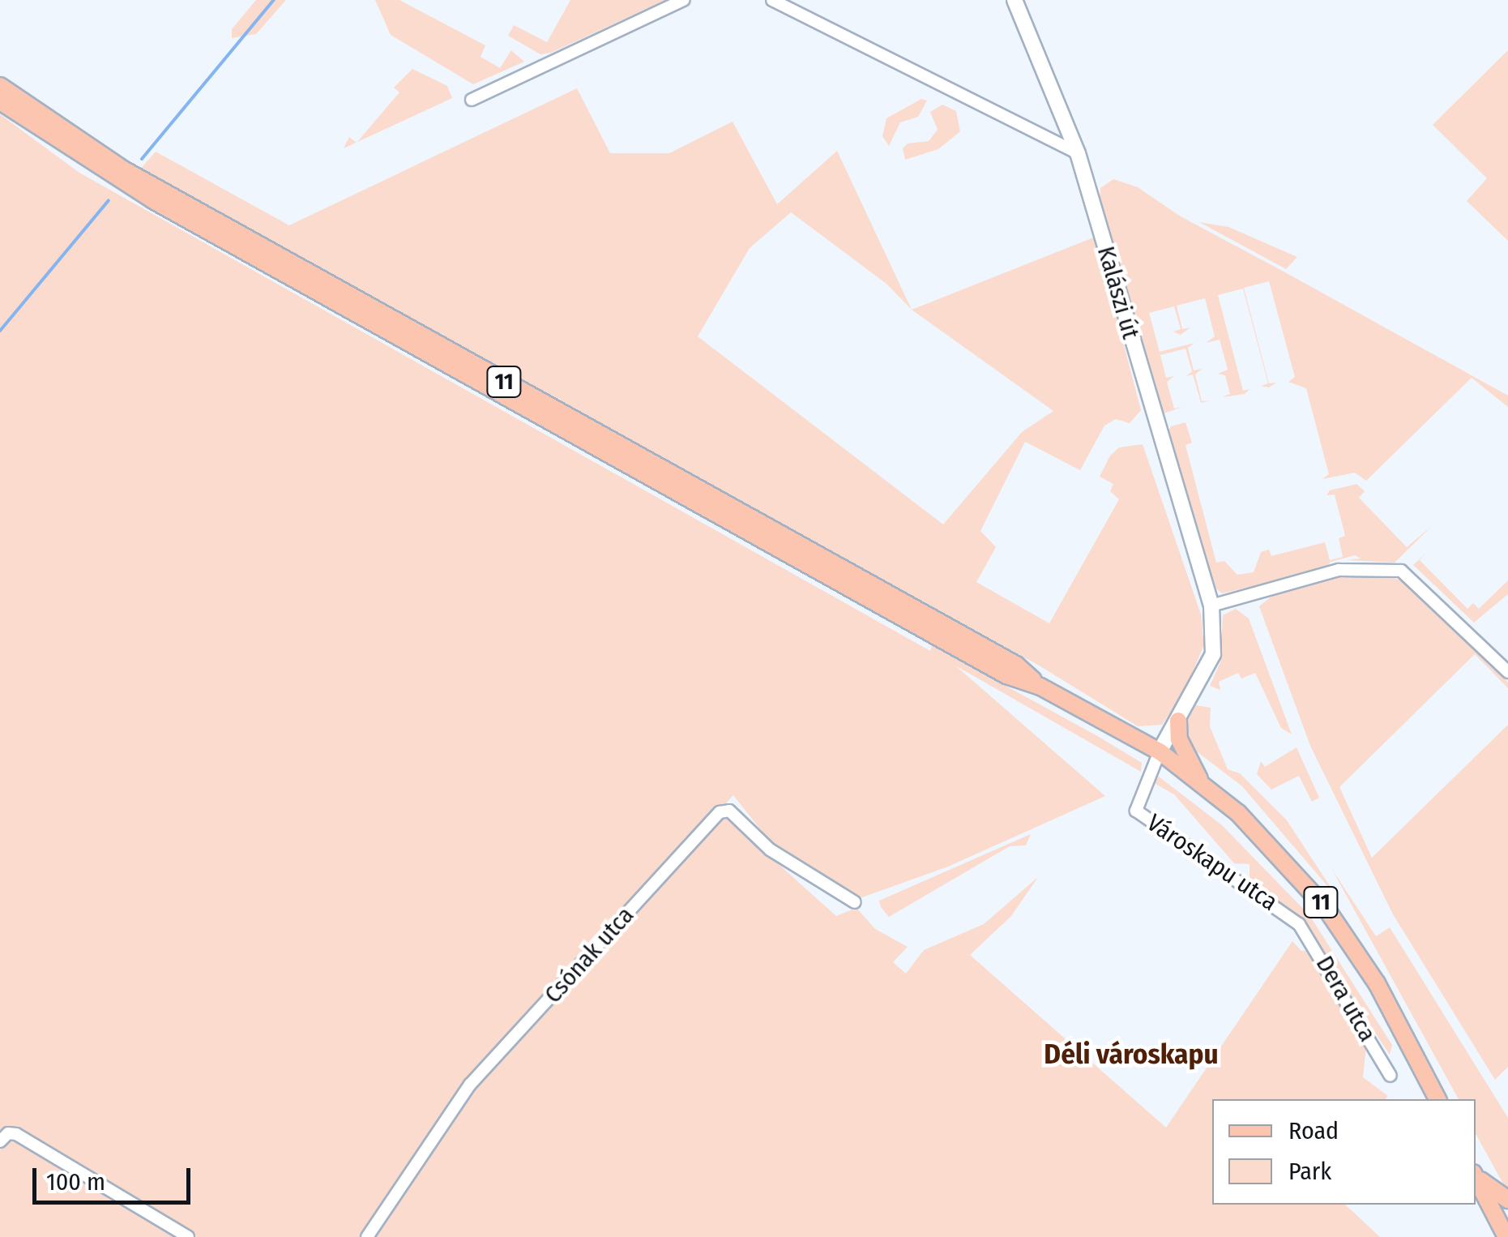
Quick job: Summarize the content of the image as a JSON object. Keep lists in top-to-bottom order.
{
  "streets": {
    "main road": ["Kalászi út", "11"],
    "street": ["Városkapu utca", "Csónak utca", "Dera utca"]
  },
  "crossings": [
    ["Kalászi út", "11"],
    ["Kalászi út", "Városkapu utca"],
    ["11", "Városkapu utca"],
    ["Városkapu utca", "Dera utca"]
  ],
  "districts": ["Déli városkapu"],
  "legend": ["Road", "Park"],
  "scale_bar": "100 m"
}
